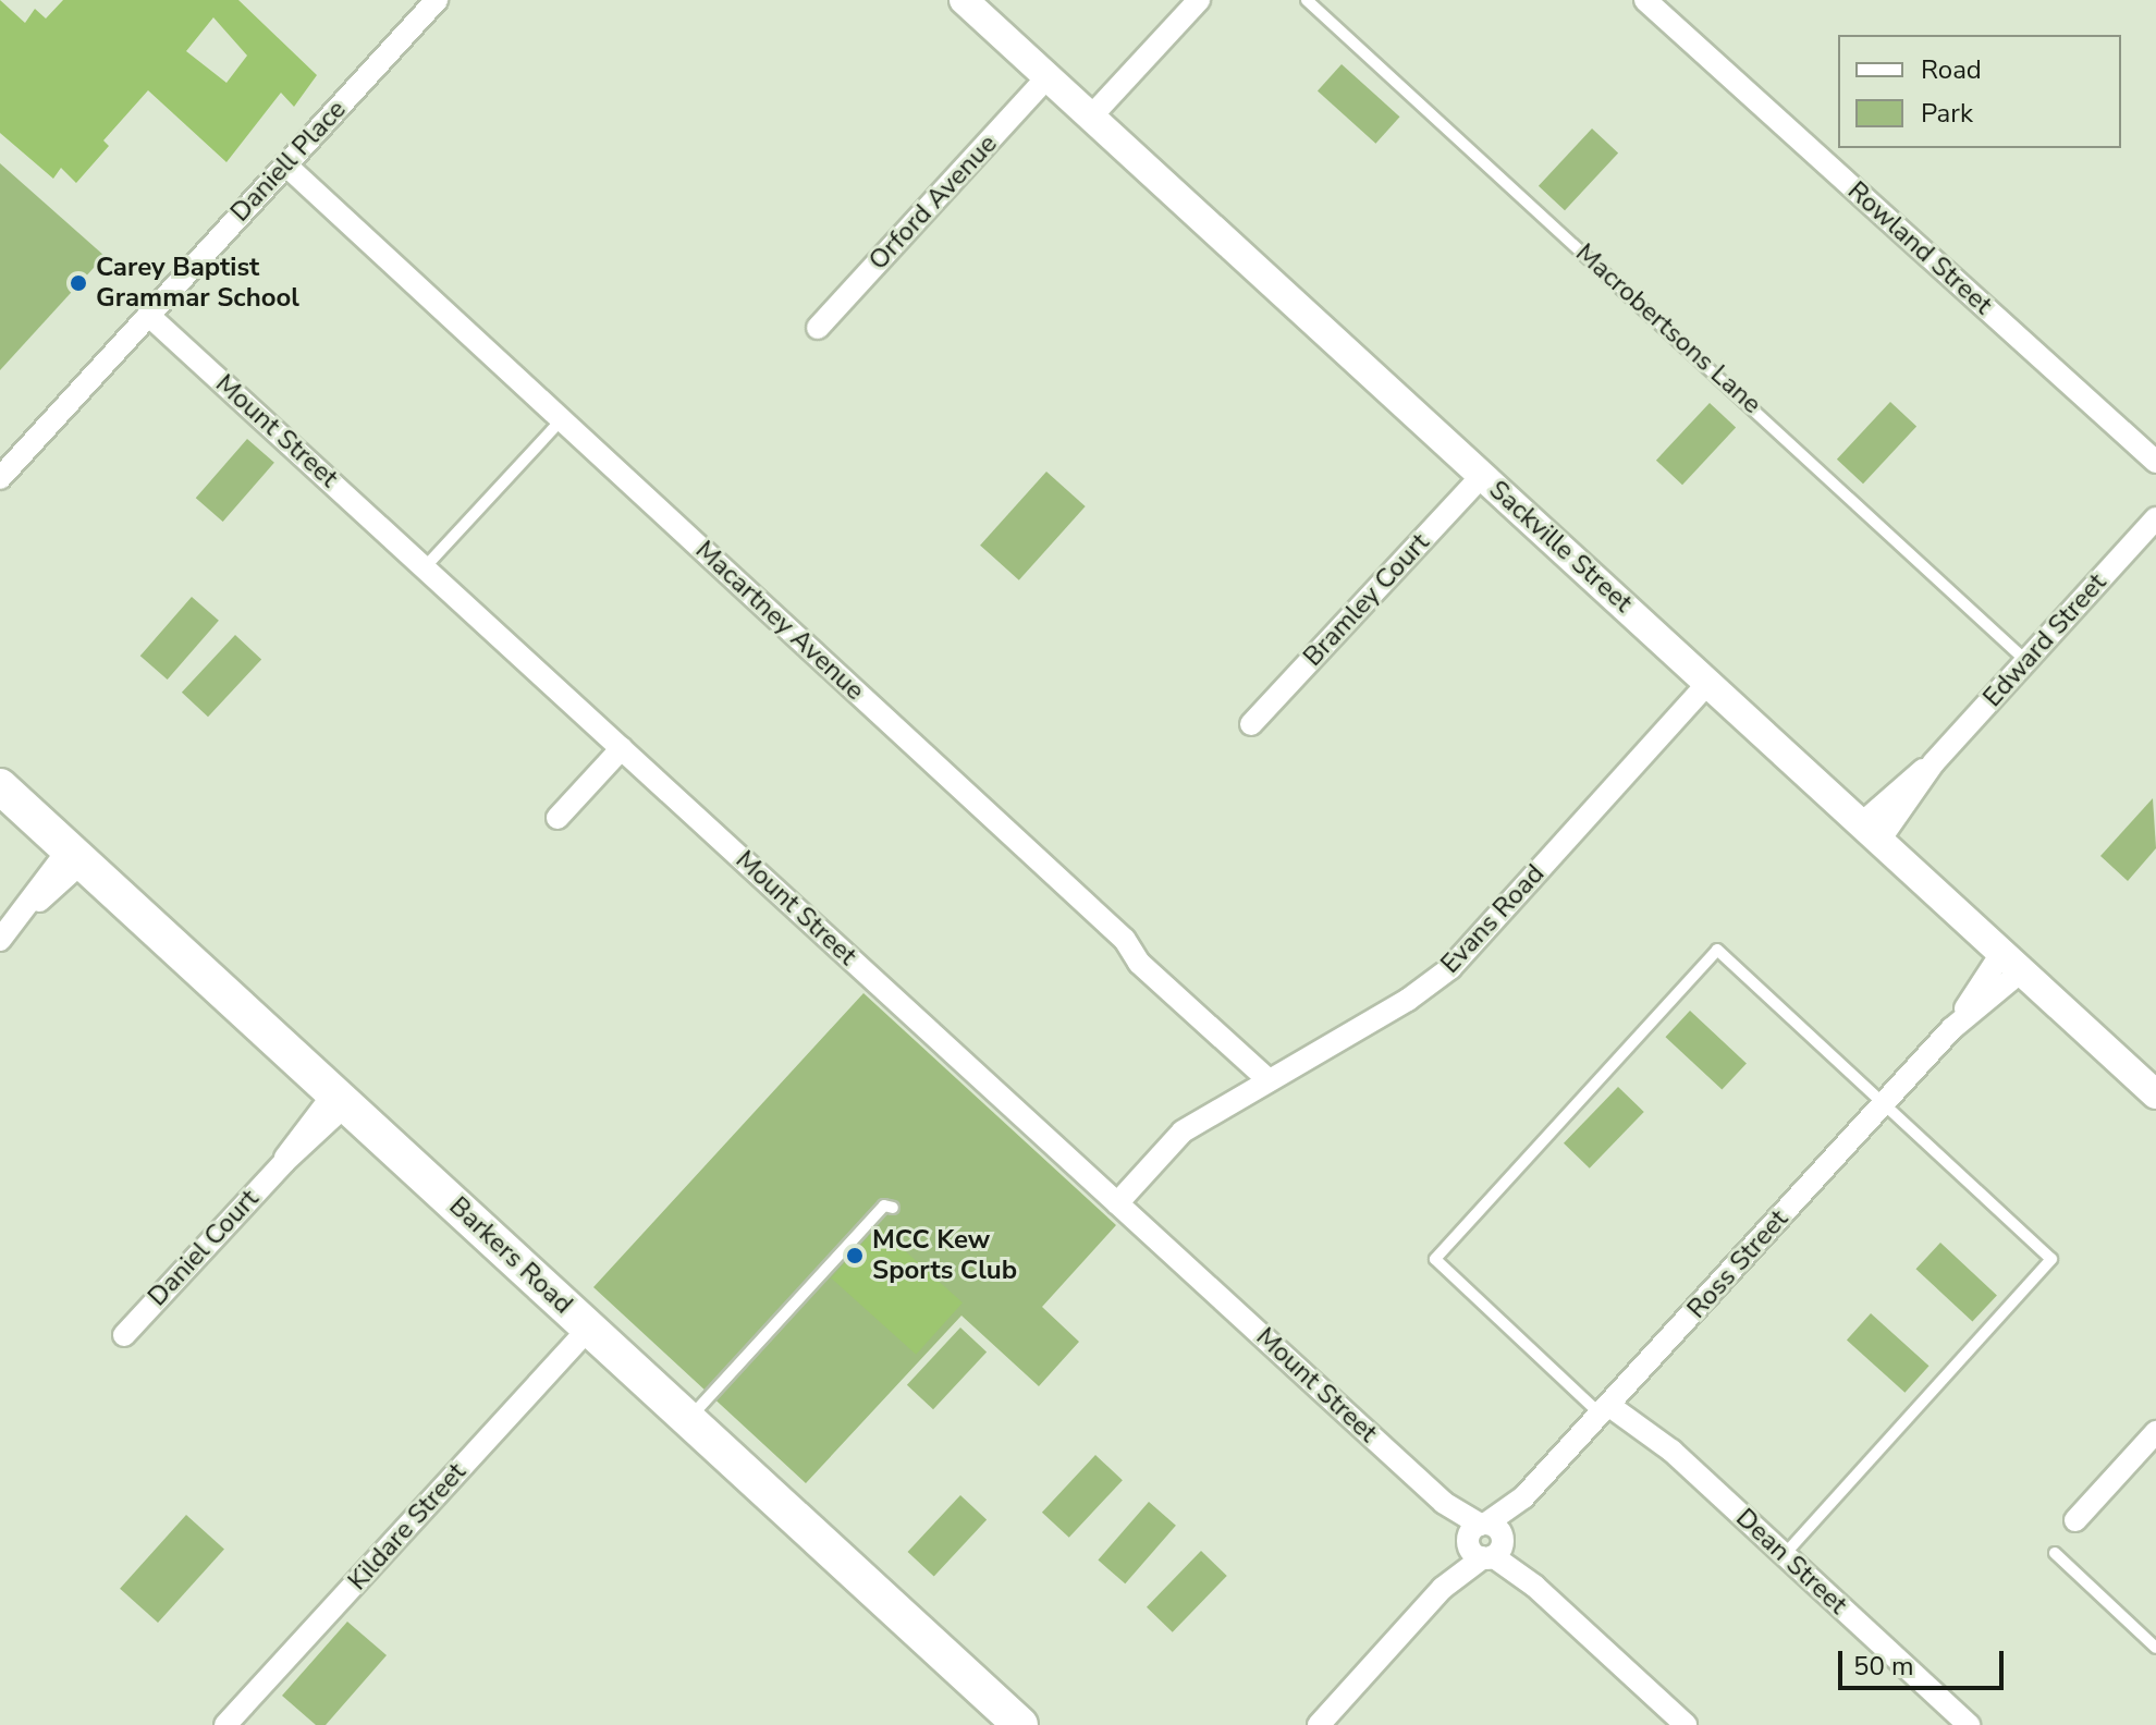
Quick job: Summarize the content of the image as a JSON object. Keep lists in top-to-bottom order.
{
  "streets": {
    "main road": ["Barkers Road"],
    "street": [
      "Daniell Place",
      "Orford Avenue",
      "Rowland Street",
      "Mount Street",
      "Sackville Street",
      "Bramley Court",
      "Macartney Avenue",
      "Edward Street",
      "Evans Road",
      "Daniel Court",
      "Ross Street",
      "Kildare Street",
      "Dean Street"
    ],
    "lane": ["Macrobertsons Lane"]
  },
  "crossings": [
    ["Daniell Place", "Mount Street"],
    ["Daniell Place", "Macartney Avenue"],
    ["Orford Avenue", "Sackville Street"],
    ["Macrobertsons Lane", "Edward Street"],
    ["Mount Street", "Evans Road"],
    ["Mount Street", "Ross Street"],
    ["Sackville Street", "Bramley Court"],
    ["Sackville Street", "Edward Street"],
    ["Sackville Street", "Evans Road"],
    ["Sackville Street", "Ross Street"],
    ["Macartney Avenue", "Evans Road"],
    ["Daniel Court", "Barkers Road"],
    ["Barkers Road", "Kildare Street"],
    ["Ross Street", "Dean Street"]
  ],
  "places": ["Carey Baptist Grammar School", "MCC Kew Sports Club"],
  "legend": ["Road", "Park"],
  "scale_bar": "50 m"
}
